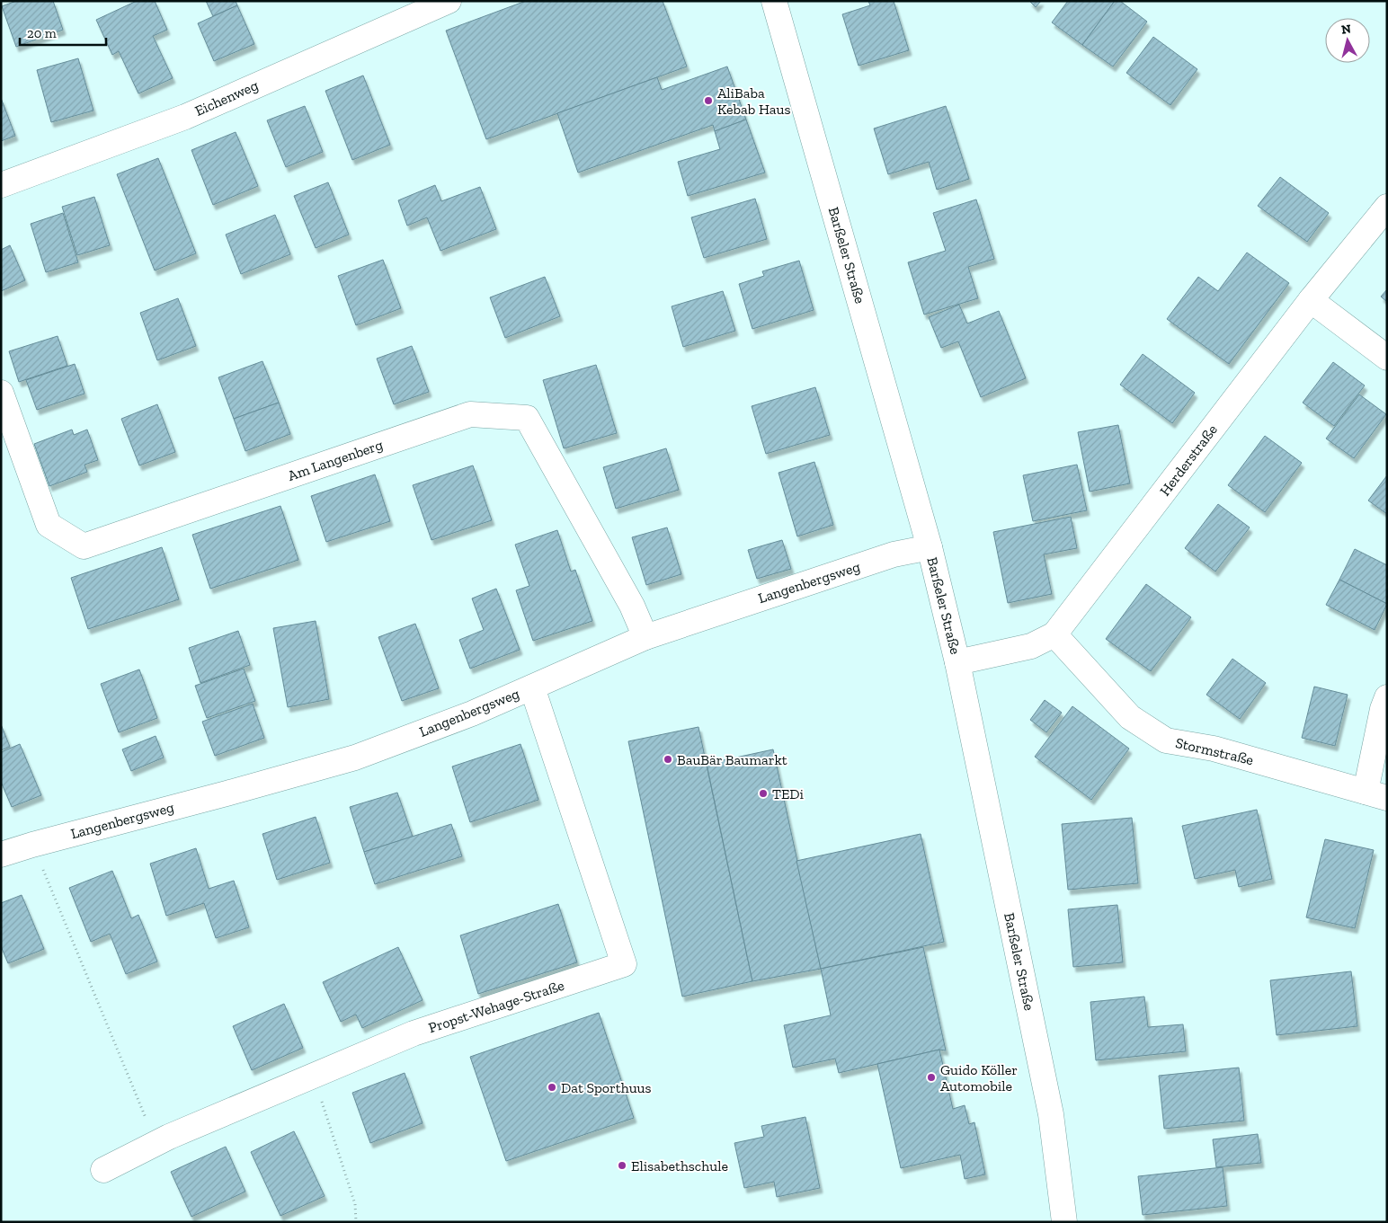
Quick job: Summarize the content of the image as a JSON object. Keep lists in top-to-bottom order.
{
  "streets": {
    "street": [
      "Eichenweg",
      "Barßeler Straße",
      "Am Langenberg",
      "Herderstraße",
      "Langenbergsweg",
      "Stormstraße",
      "Propst-Wehage-Straße"
    ]
  },
  "crossings": [
    ["Barßeler Straße", "Herderstraße"],
    ["Barßeler Straße", "Langenbergsweg"],
    ["Am Langenberg", "Langenbergsweg"],
    ["Herderstraße", "Stormstraße"],
    ["Langenbergsweg", "Propst-Wehage-Straße"]
  ],
  "places": [
    "AliBaba Kebab Haus",
    "BauBär Baumarkt",
    "TEDi",
    "Guido Köller Automobile",
    "Dat Sporthuus",
    "Elisabethschule"
  ],
  "scale_bar": "20 m",
  "north": "top"
}
